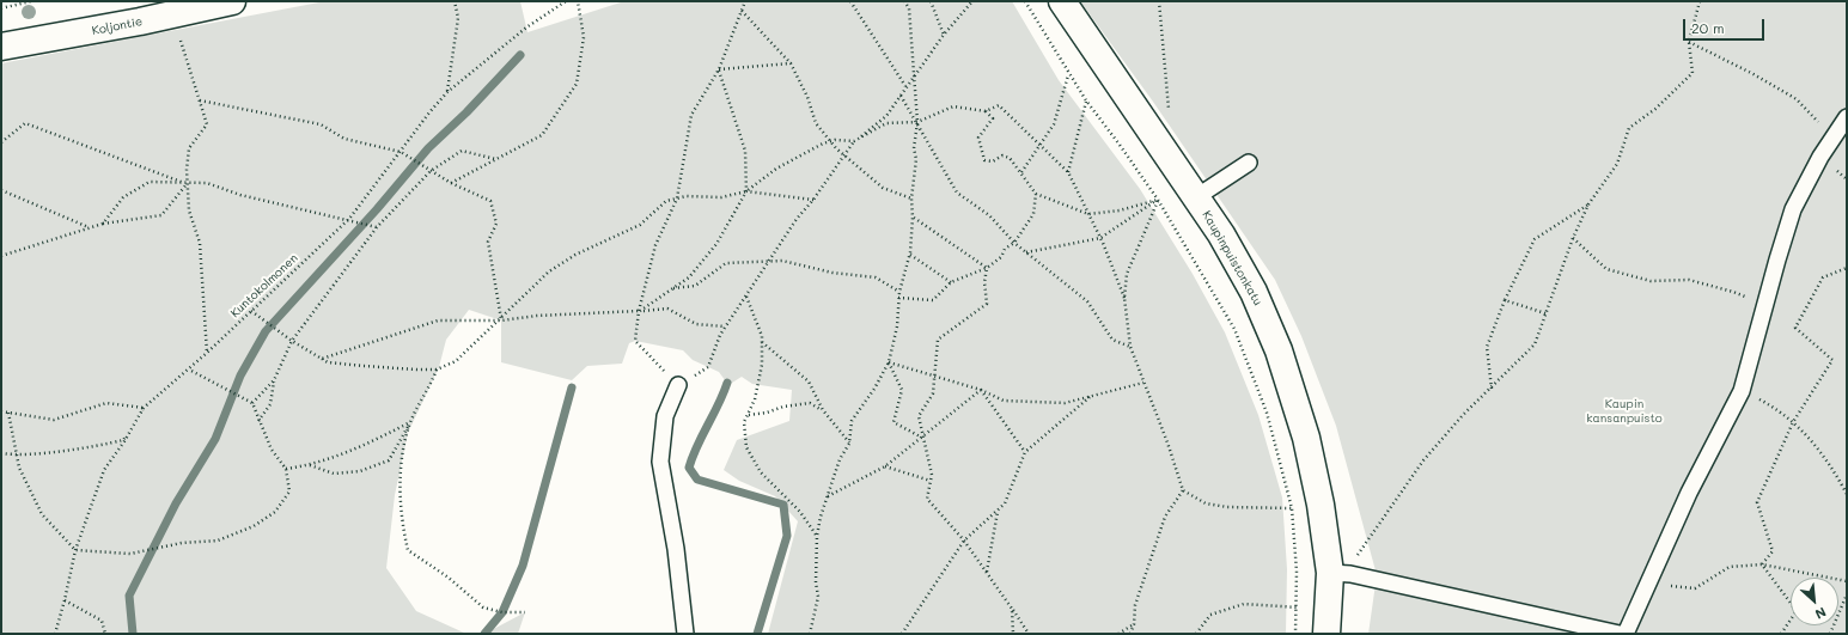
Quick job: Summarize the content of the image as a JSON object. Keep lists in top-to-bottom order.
{
  "streets": {
    "street": ["Koljontie", "Kaupinpuistonkatu"],
    "path": ["Kuntokolmonen"]
  },
  "parks": ["Kaupin kansanpuisto"],
  "scale_bar": "20 m",
  "north": "bottom right"
}
